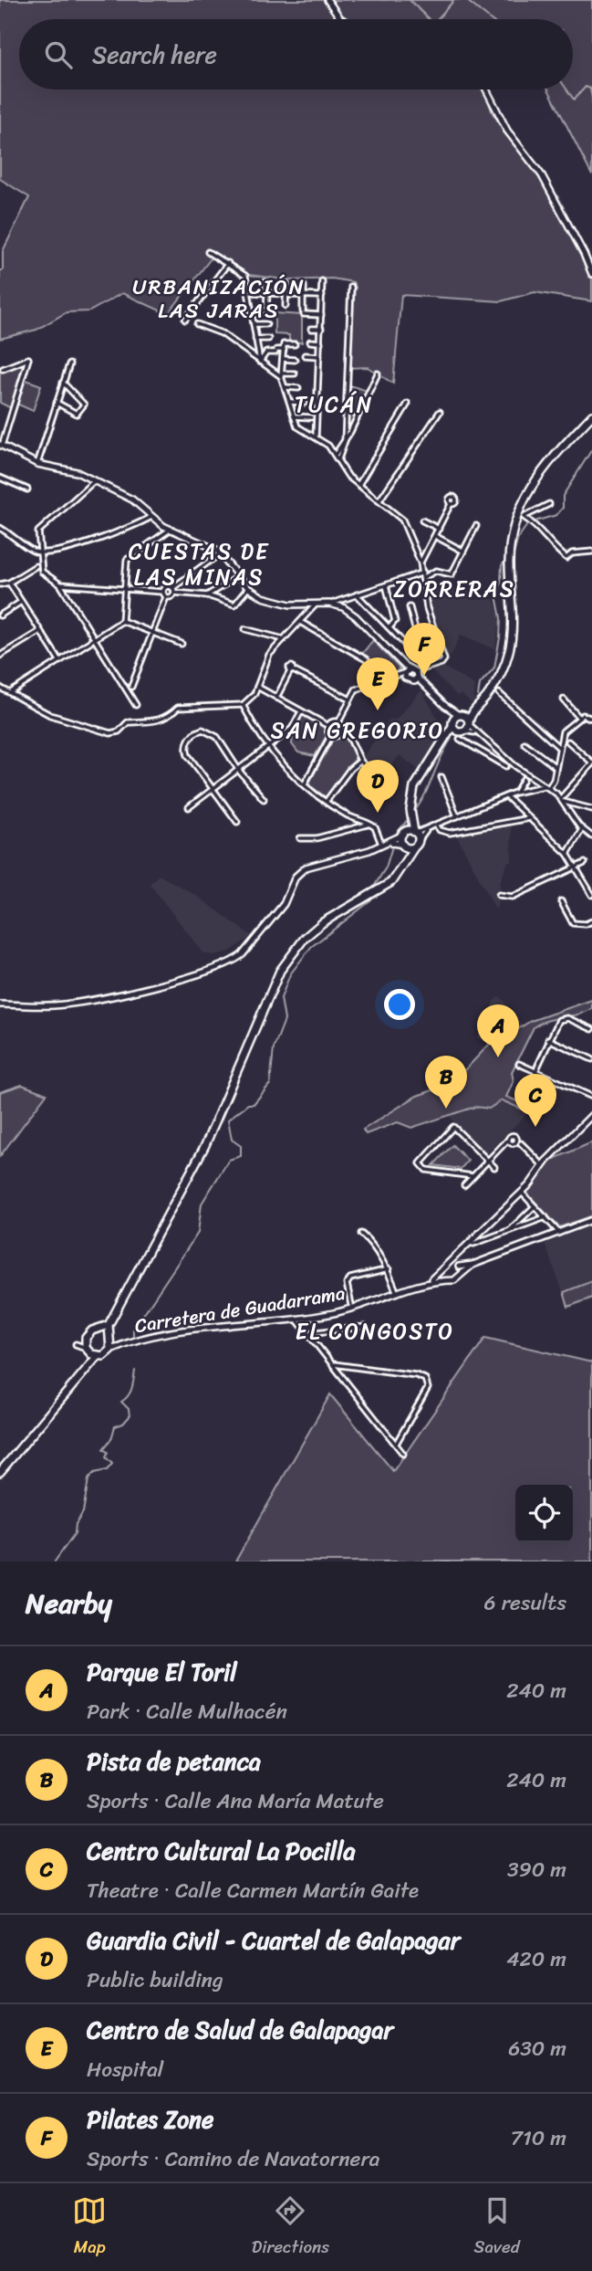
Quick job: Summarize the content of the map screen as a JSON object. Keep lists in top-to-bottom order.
{
  "streets": {
    "main road": ["Carretera de Guadarrama"]
  },
  "districts": [
    "URBANIZACIÓN LAS JARAS",
    "TUCÁN",
    "CUESTAS DE LAS MINAS",
    "ZORRERAS",
    "SAN GREGORIO",
    "EL CONGOSTO"
  ],
  "page": {
    "search": "Search here",
    "pins": [
      "F",
      "E",
      "D",
      "A",
      "B",
      "C"
    ],
    "heading": ["Nearby", "6 results"],
    "list": [
      {
        "mark": "A",
        "name": "Parque El Toril",
        "note": "Park · Calle Mulhacén",
        "value": "240 m"
      },
      {
        "mark": "B",
        "name": "Pista de petanca",
        "note": "Sports · Calle Ana María Matute",
        "value": "240 m"
      },
      {
        "mark": "C",
        "name": "Centro Cultural La Pocilla",
        "note": "Theatre · Calle Carmen Martín Gaite",
        "value": "390 m"
      },
      {
        "mark": "D",
        "name": "Guardia Civil - Cuartel de Galapagar",
        "note": "Public building",
        "value": "420 m"
      },
      {
        "mark": "E",
        "name": "Centro de Salud de Galapagar",
        "note": "Hospital",
        "value": "630 m"
      },
      {
        "mark": "F",
        "name": "Pilates Zone",
        "note": "Sports · Camino de Navatornera",
        "value": "710 m"
      }
    ],
    "nav": ["Map", "Directions", "Saved"]
  }
}
